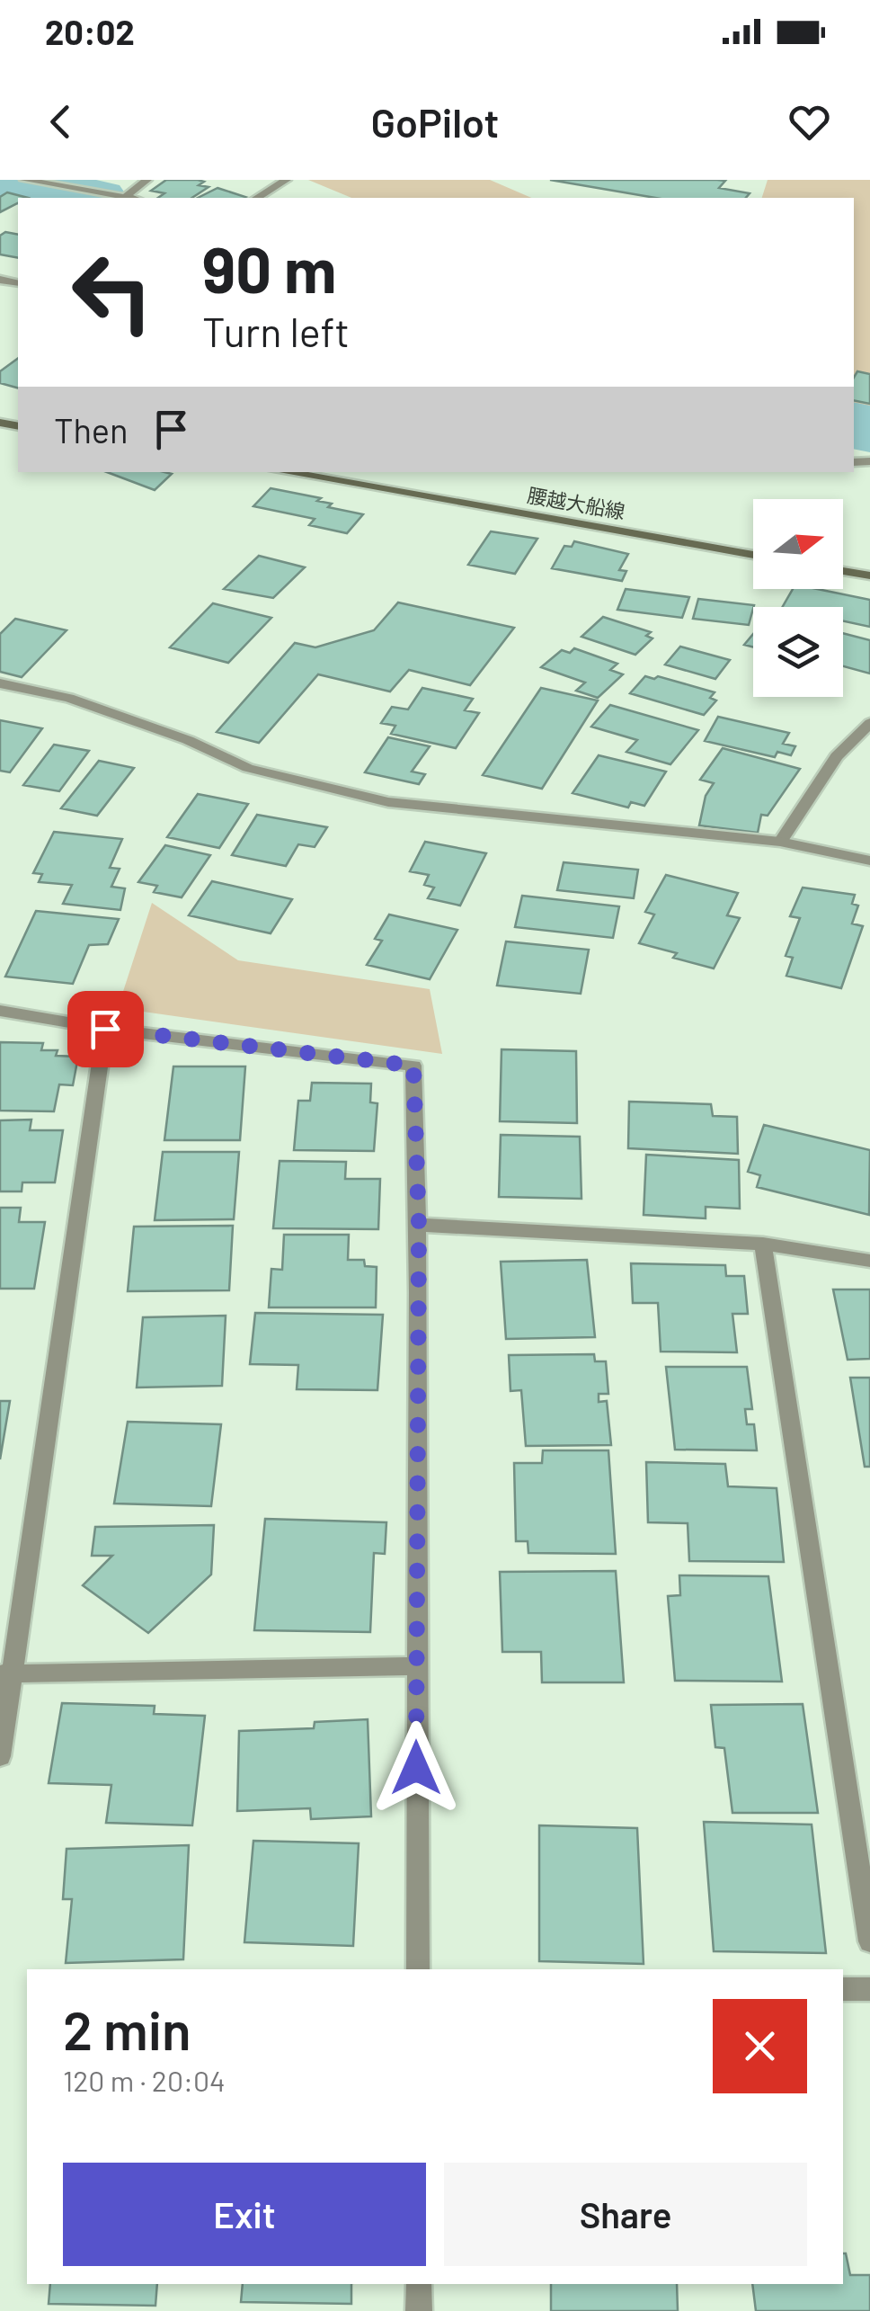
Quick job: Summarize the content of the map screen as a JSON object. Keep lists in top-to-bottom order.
{
  "streets": {
    "main road": ["腰越大船線"]
  },
  "north": "right",
  "page": {
    "status": "20:02",
    "header": "GoPilot",
    "turn": ["90 m", "Turn left"],
    "then": "Then",
    "heading": ["2 min", "120 m · 20:04"],
    "buttons": ["Exit", "Share"]
  }
}
